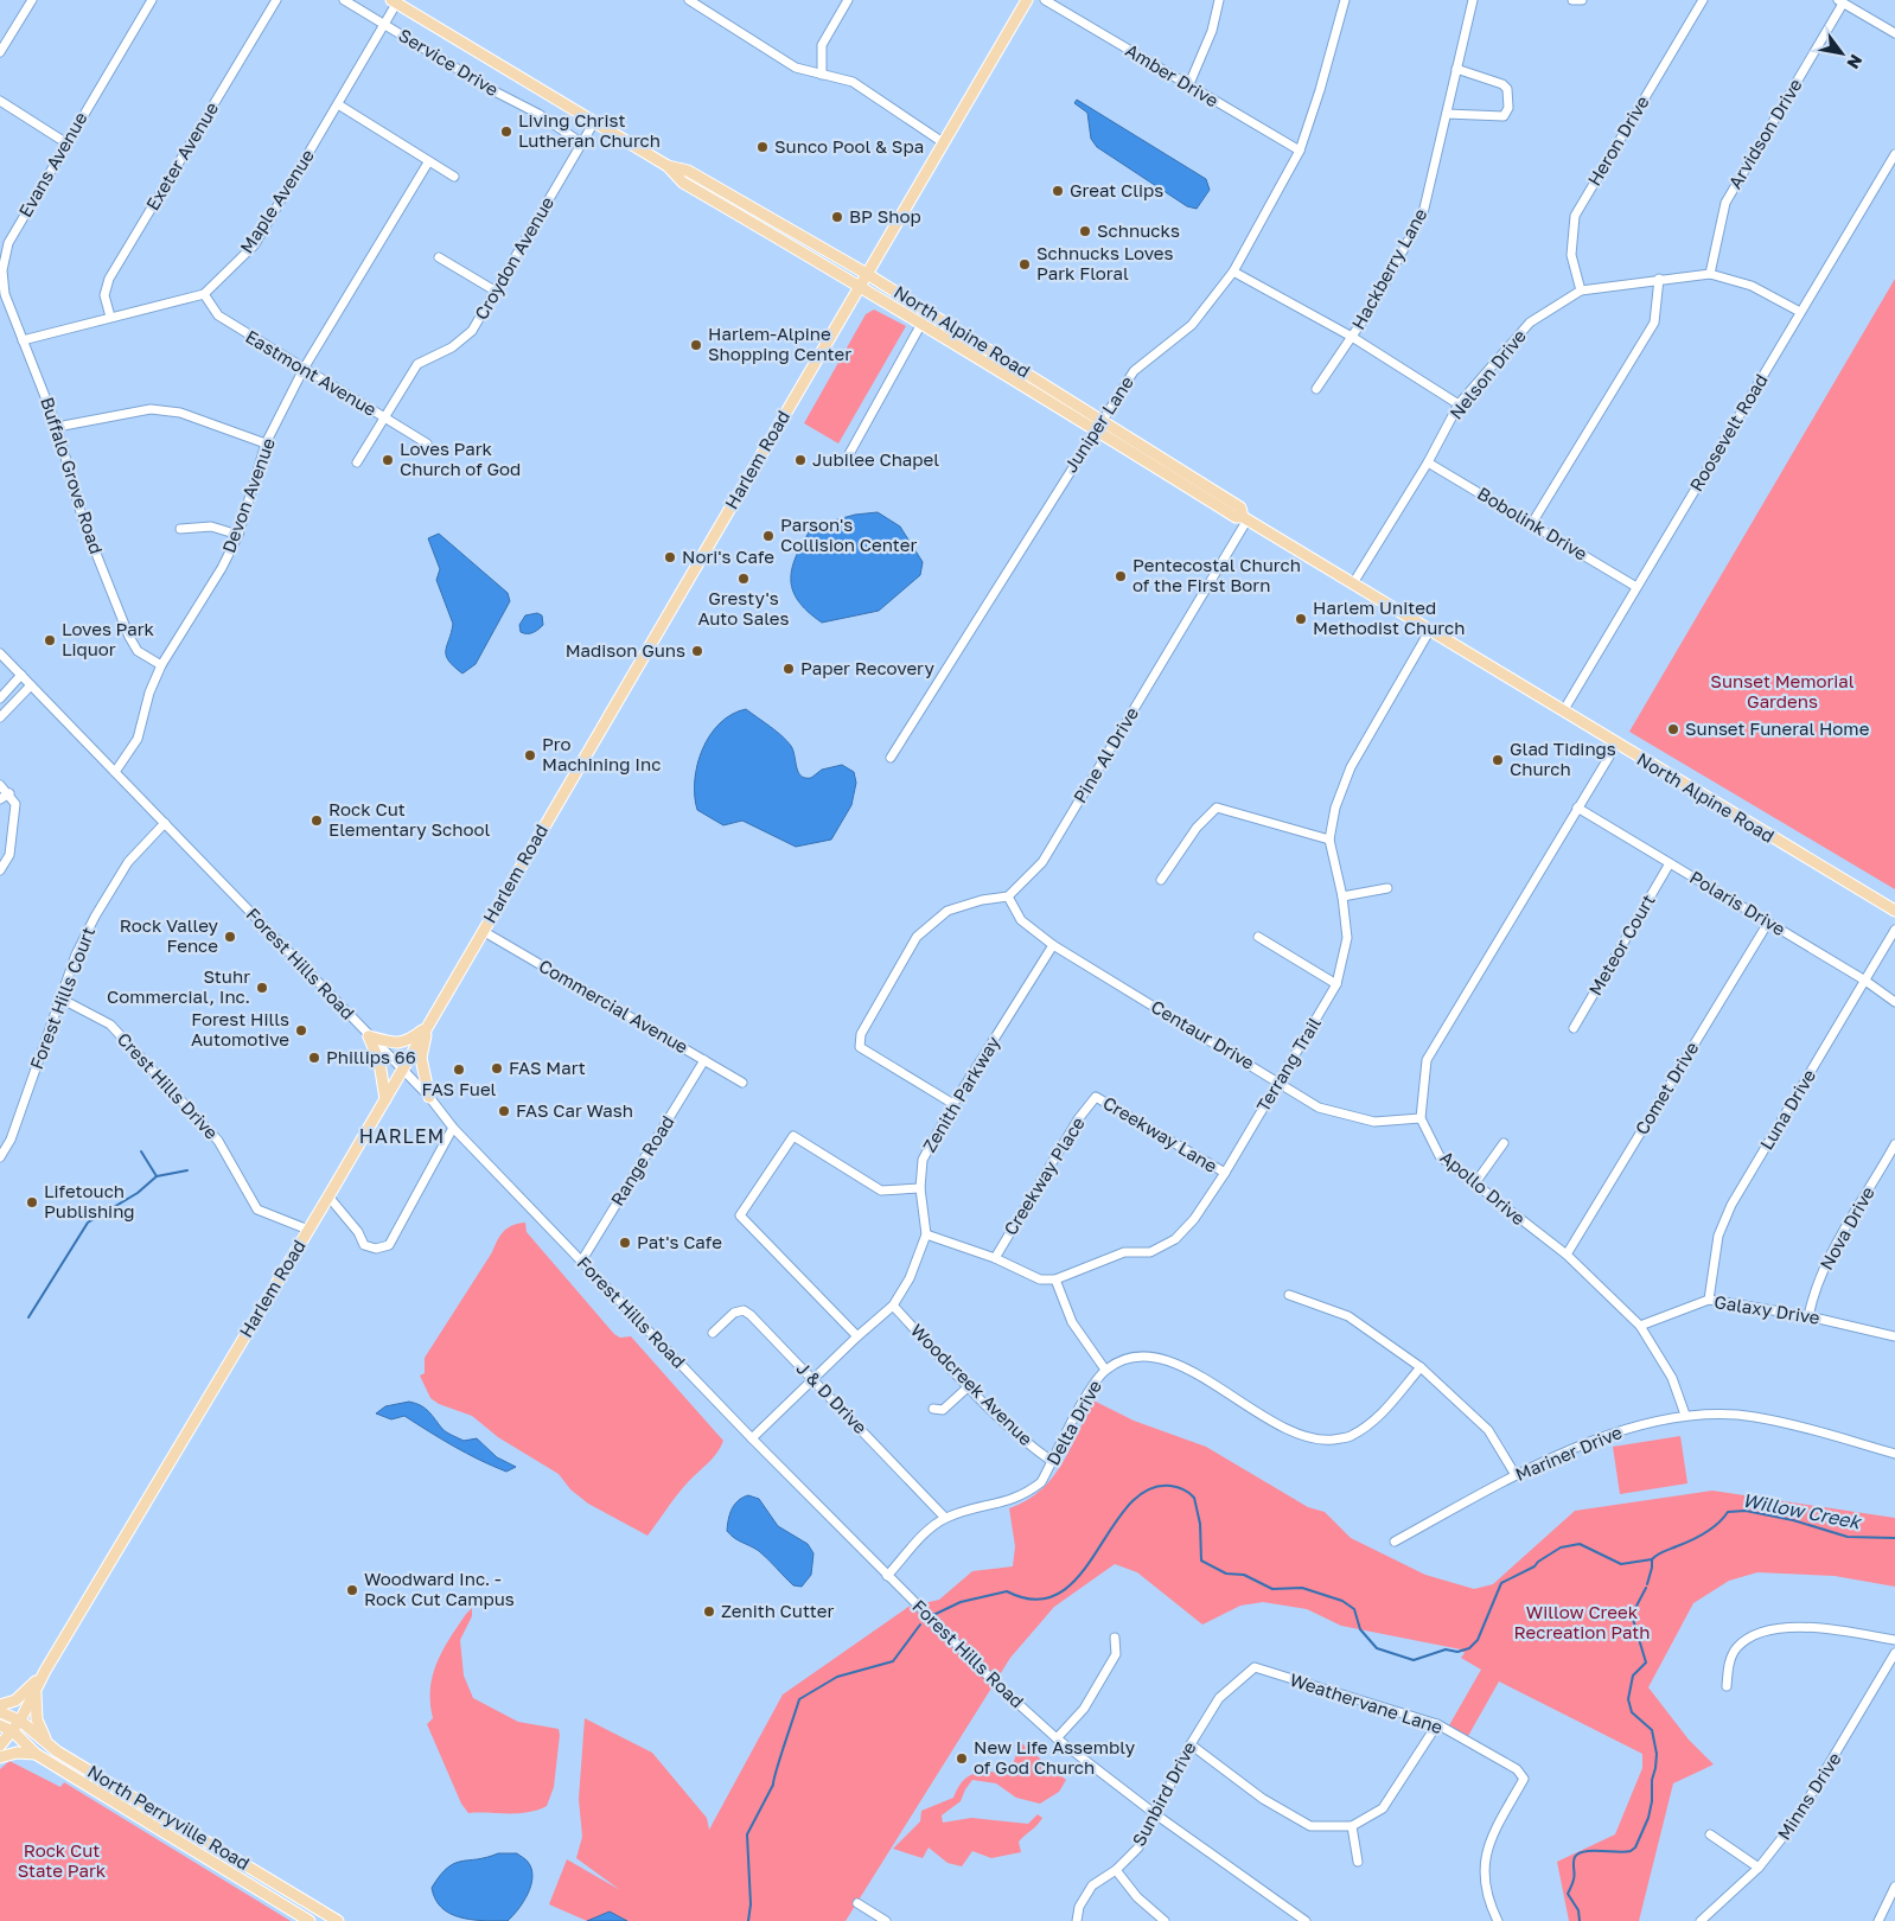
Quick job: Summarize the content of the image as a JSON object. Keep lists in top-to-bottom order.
{
  "streets": {
    "main road": ["North Alpine Road", "Harlem Road", "North Perryville Road"],
    "street": [
      "Service Drive",
      "Amber Drive",
      "Arvidson Drive",
      "Heron Drive",
      "Exeter Avenue",
      "Evans Avenue",
      "Maple Avenue",
      "Croydon Avenue",
      "Hackberry Lane",
      "Eastmont Avenue",
      "Nelson Drive",
      "Juniper Lane",
      "Roosevelt Road",
      "Buffalo Grove Road",
      "Devon Avenue",
      "Bobolink Drive",
      "Pine Al Drive",
      "Polaris Drive",
      "Meteor Court",
      "Forest Hills Road",
      "Forest Hills Court",
      "Commercial Avenue",
      "Centaur Drive",
      "Terrang Trail",
      "Crest Hills Drive",
      "Comet Drive",
      "Zenith Parkway",
      "Luna Drive",
      "Creekway Lane",
      "Range Road",
      "Creekway Place",
      "Apollo Drive",
      "Nova Drive",
      "Galaxy Drive",
      "Woodcreek Avenue",
      "J & D Drive",
      "Delta Drive",
      "Mariner Drive",
      "Weathervane Lane",
      "Sunbird Drive",
      "Minns Drive"
    ]
  },
  "crossings": [
    ["Service Drive", "Maple Avenue"],
    ["Service Drive", "Croydon Avenue"],
    ["Amber Drive", "Juniper Lane"],
    ["Arvidson Drive", "Nelson Drive"],
    ["Heron Drive", "Nelson Drive"],
    ["Evans Avenue", "Buffalo Grove Road"],
    ["Maple Avenue", "North Alpine Road"],
    ["Maple Avenue", "Eastmont Avenue"],
    ["Croydon Avenue", "North Alpine Road"],
    ["Croydon Avenue", "Eastmont Avenue"],
    ["North Alpine Road", "Nelson Drive"],
    ["North Alpine Road", "Juniper Lane"],
    ["North Alpine Road", "Roosevelt Road"],
    ["North Alpine Road", "Harlem Road"],
    ["North Alpine Road", "Pine Al Drive"],
    ["North Alpine Road", "Terrang Trail"],
    ["Eastmont Avenue", "Devon Avenue"],
    ["Nelson Drive", "Roosevelt Road"],
    ["Nelson Drive", "Bobolink Drive"],
    ["Roosevelt Road", "Bobolink Drive"],
    ["Harlem Road", "Forest Hills Road"],
    ["Harlem Road", "Commercial Avenue"],
    ["Harlem Road", "Crest Hills Drive"],
    ["Harlem Road", "North Perryville Road"],
    ["Buffalo Grove Road", "Devon Avenue"],
    ["Devon Avenue", "Forest Hills Road"],
    ["Pine Al Drive", "Centaur Drive"],
    ["Polaris Drive", "Meteor Court"],
    ["Polaris Drive", "Comet Drive"],
    ["Polaris Drive", "Luna Drive"],
    ["Forest Hills Road", "Forest Hills Court"],
    ["Forest Hills Road", "Zenith Parkway"],
    ["Forest Hills Road", "Range Road"],
    ["Forest Hills Road", "Delta Drive"],
    ["Forest Hills Road", "Sunbird Drive"],
    ["Forest Hills Court", "Crest Hills Drive"],
    ["Commercial Avenue", "Range Road"],
    ["Centaur Drive", "Terrang Trail"],
    ["Centaur Drive", "Zenith Parkway"],
    ["Centaur Drive", "Apollo Drive"],
    ["Terrang Trail", "Creekway Lane"],
    ["Comet Drive", "Apollo Drive"],
    ["Zenith Parkway", "Woodcreek Avenue"],
    ["Zenith Parkway", "J & D Drive"],
    ["Luna Drive", "Galaxy Drive"],
    ["Creekway Lane", "Creekway Place"],
    ["Apollo Drive", "Galaxy Drive"],
    ["Apollo Drive", "Mariner Drive"],
    ["Nova Drive", "Galaxy Drive"],
    ["Woodcreek Avenue", "Delta Drive"],
    ["J & D Drive", "Delta Drive"],
    ["Weathervane Lane", "Sunbird Drive"]
  ],
  "districts": ["HARLEM"],
  "water": ["Willow Creek"],
  "parks": ["Sunset Memorial Gardens", "Willow Creek Recreation Path", "Rock Cut State Park"],
  "places": [
    "Living Christ Lutheran Church",
    "Sunco Pool & Spa",
    "Great Clips",
    "BP Shop",
    "Schnucks",
    "Schnucks Loves Park Floral",
    "Harlem-Alpine Shopping Center",
    "Loves Park Church of God",
    "Jubilee Chapel",
    "Parson's Collision Center",
    "Nori's Cafe",
    "Pentecostal Church of the First Born",
    "Gresty's Auto Sales",
    "Harlem United Methodist Church",
    "Loves Park Liquor",
    "Madison Guns",
    "Paper Recovery",
    "Sunset Funeral Home",
    "Pro Machining Inc",
    "Glad Tidings Church",
    "Rock Cut Elementary School",
    "Rock Valley Fence",
    "Stuhr Commercial, Inc.",
    "Forest Hills Automotive",
    "Phillips 66",
    "FAS Mart",
    "FAS Fuel",
    "FAS Car Wash",
    "Lifetouch Publishing",
    "Pat's Cafe",
    "Woodward Inc. - Rock Cut Campus",
    "Zenith Cutter",
    "New Life Assembly of God Church"
  ],
  "north": "bottom right"
}
